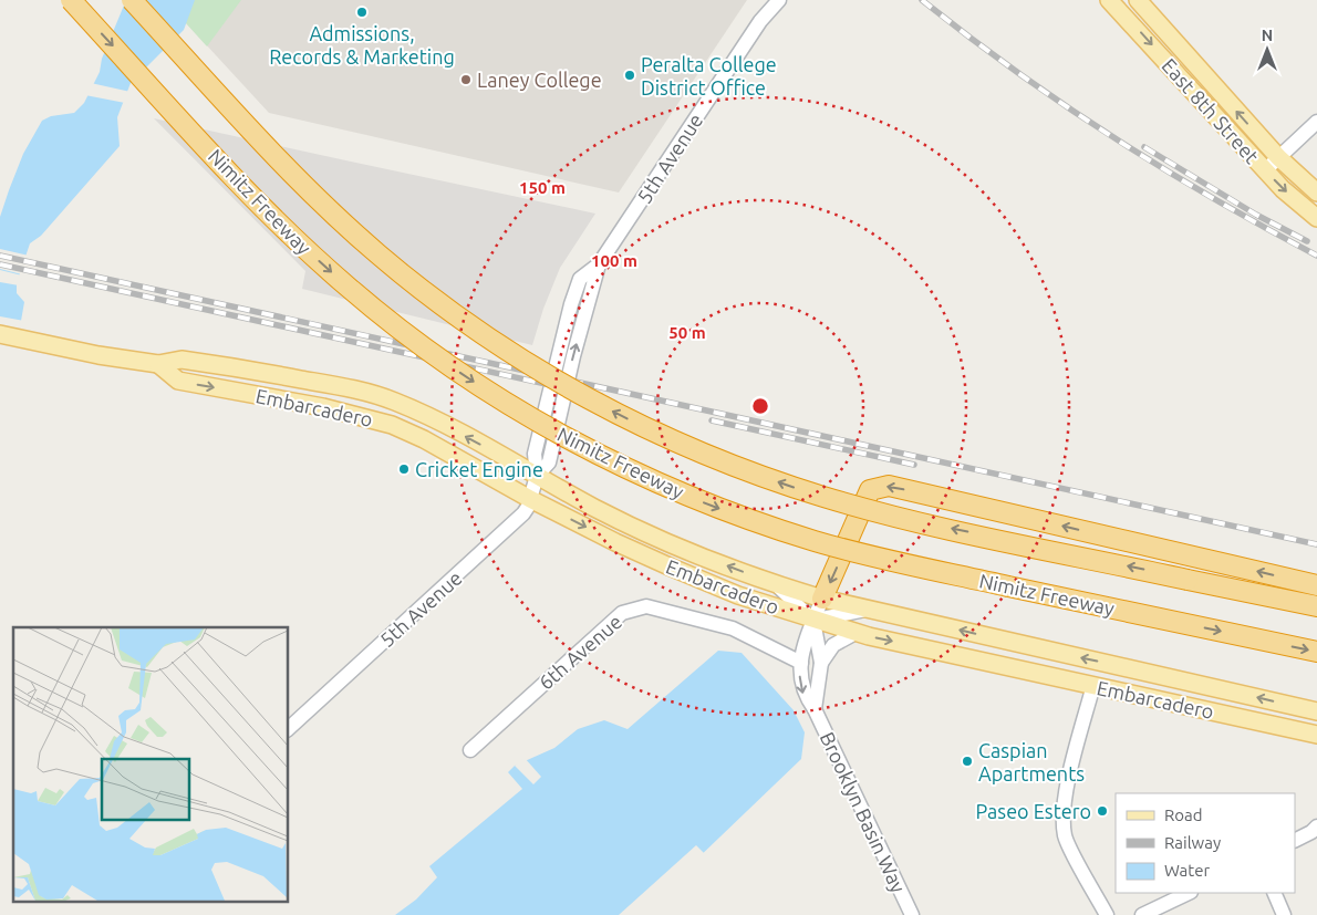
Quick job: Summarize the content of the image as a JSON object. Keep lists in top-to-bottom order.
{
  "streets": {
    "highway": ["Nimitz Freeway"],
    "main road": ["East 8th Street", "Embarcadero"],
    "street": ["5th Avenue", "6th Avenue", "Brooklyn Basin Way"]
  },
  "crossings": [
    ["5th Avenue", "Embarcadero"],
    ["Embarcadero", "Brooklyn Basin Way"],
    ["6th Avenue", "Brooklyn Basin Way"]
  ],
  "places": [
    "Admissions, Records & Marketing",
    "Peralta College District Office",
    "Laney College",
    "Cricket Engine",
    "Caspian Apartments",
    "Paseo Estero"
  ],
  "legend": ["Road", "Railway", "Water"],
  "north": "top",
  "rings": ["150 m", "100 m", "50 m"]
}
